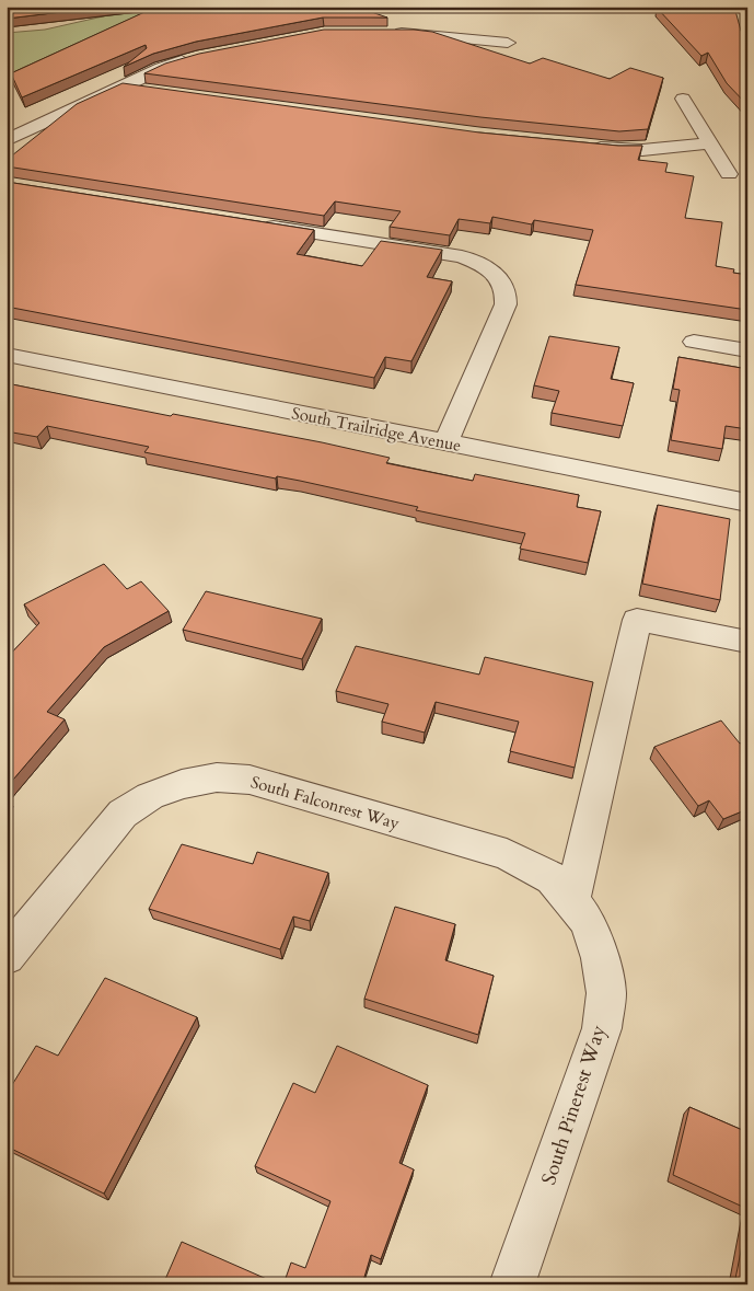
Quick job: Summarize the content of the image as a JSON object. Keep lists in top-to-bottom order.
{
  "streets": {
    "street": ["South Trailridge Avenue", "South Falconrest Way", "South Pinerest Way"]
  },
  "crossings": [
    ["South Falconrest Way", "South Pinerest Way"]
  ]
}
